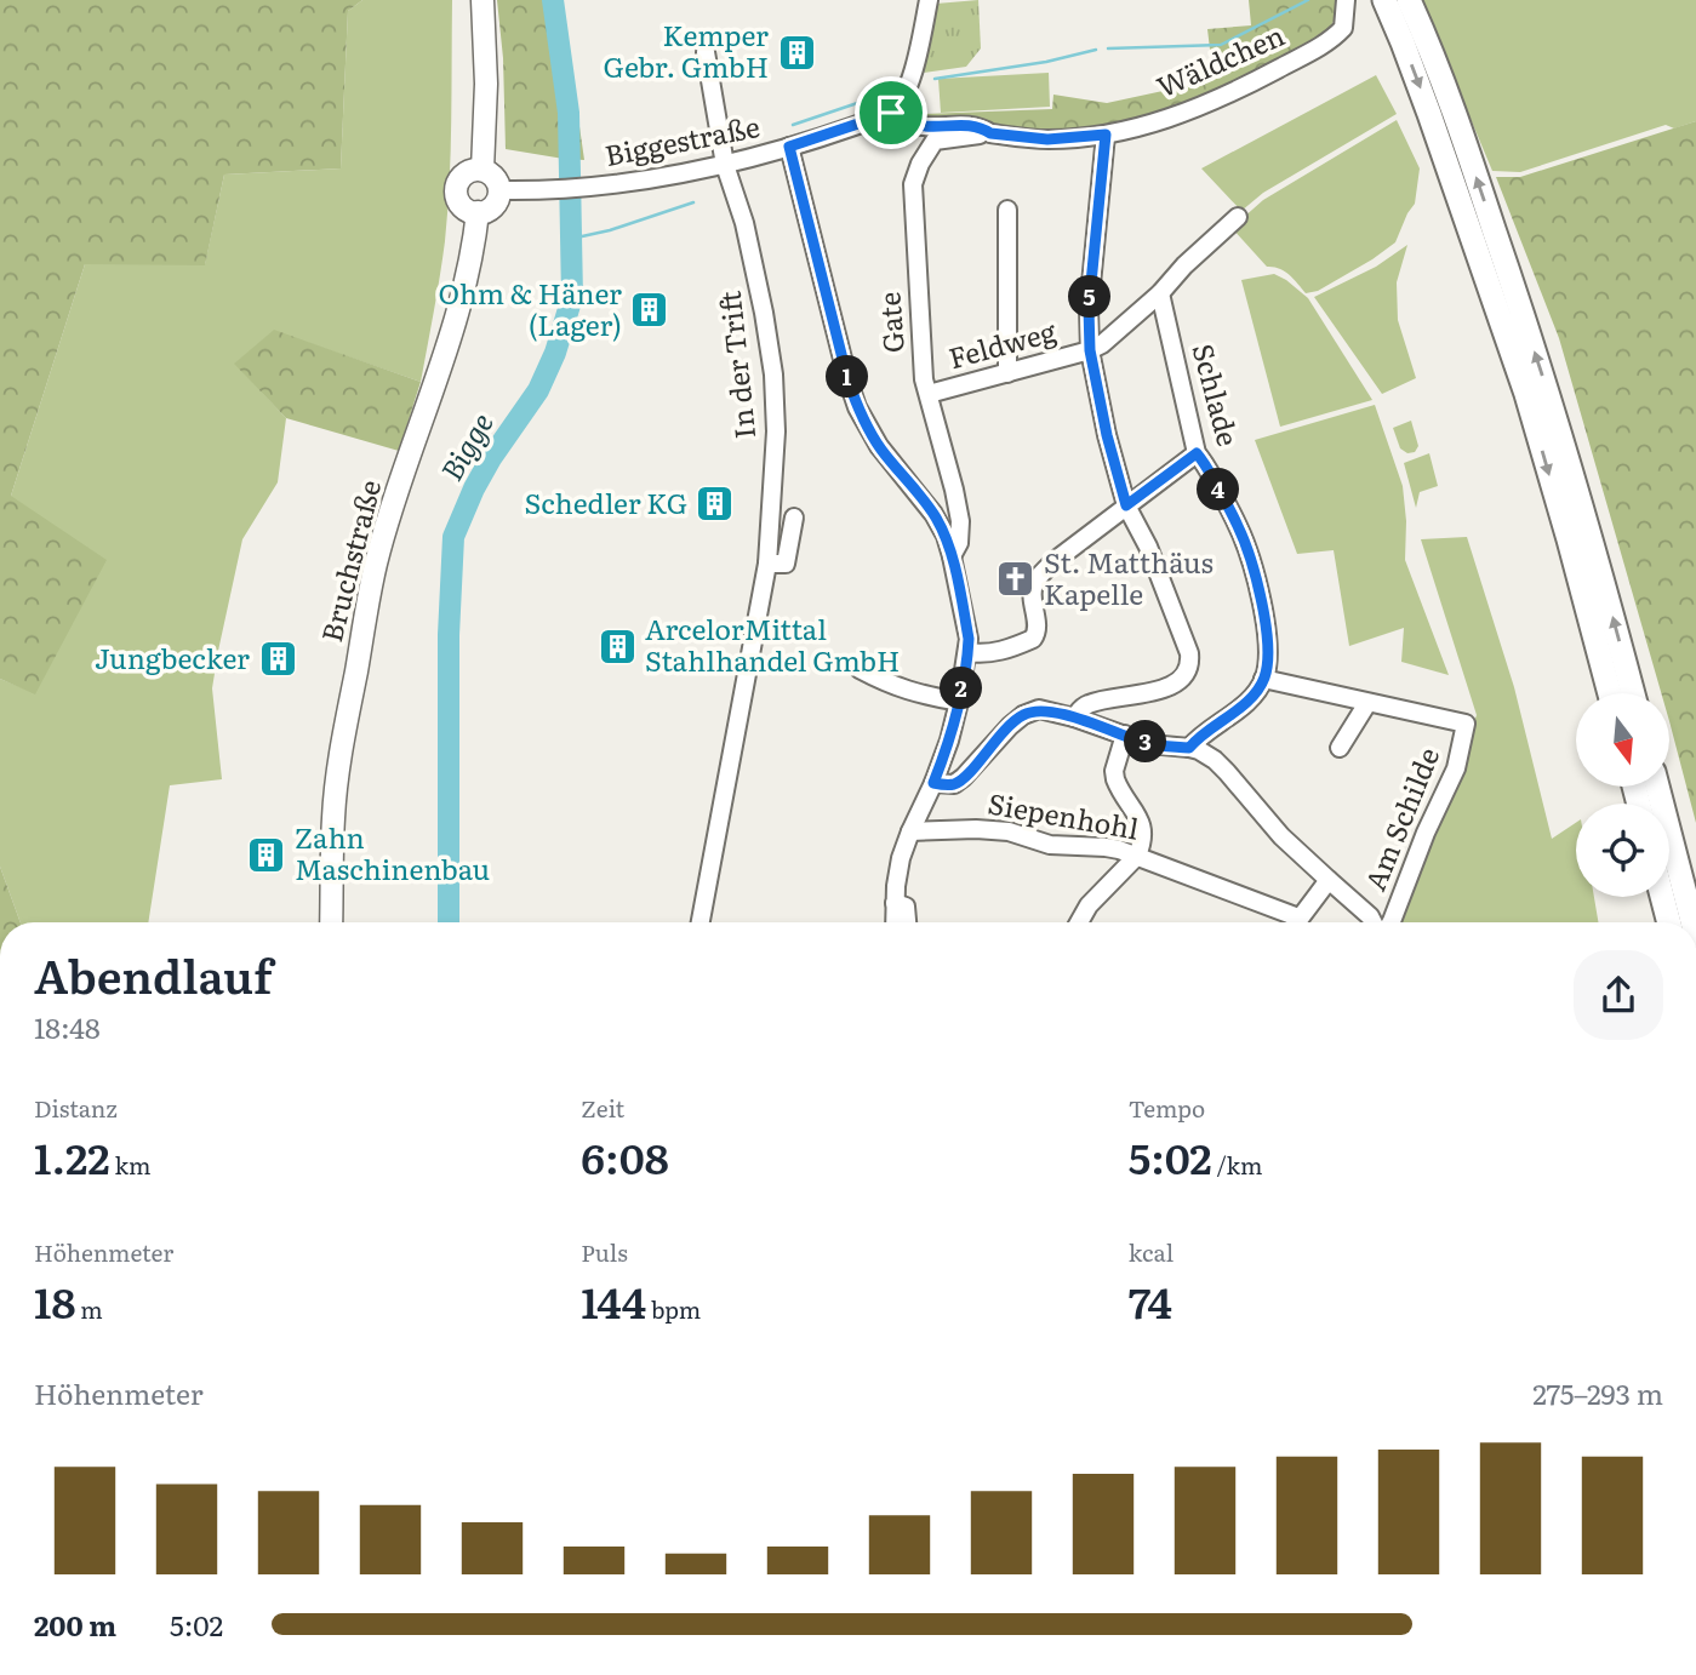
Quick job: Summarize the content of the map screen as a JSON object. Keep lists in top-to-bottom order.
{
  "streets": {
    "main road": ["Bruchstraße"],
    "street": [
      "Wäldchen",
      "Biggestraße",
      "Gate",
      "Feldweg",
      "In der Trift",
      "Schlade",
      "Siepenhohl",
      "Am Schilde"
    ]
  },
  "crossings": [
    ["Wäldchen", "Gate"],
    ["Biggestraße", "Gate"],
    ["Biggestraße", "In der Trift"],
    ["Biggestraße", "Bruchstraße"],
    ["Biggestraße", "Siepenhohl"],
    ["Gate", "Feldweg"]
  ],
  "water": ["Bigge"],
  "places": {
    "building": [
      "Kemper Gebr. GmbH",
      "Ohm & Häner (Lager)",
      "Schedler KG",
      "ArcelorMittal Stahlhandel GmbH",
      "Jungbecker",
      "Zahn Maschinenbau"
    ],
    "church": ["St. Matthäus Kapelle"]
  },
  "north": "bottom",
  "page": {
    "pins": [
      "5",
      "1",
      "4",
      "2",
      "3"
    ],
    "heading": ["Abendlauf", "18:48"],
    "stats": [
      ["Distanz", "1.22 km"],
      ["Zeit", "6:08"],
      ["Tempo", "5:02 /km"],
      ["Höhenmeter", "18 m"],
      ["Puls", "144 bpm"],
      ["kcal", "74"]
    ],
    "chart": ["Höhenmeter", "275–293 m"],
    "list": [
      {
        "name": "200 m",
        "note": "5:02"
      }
    ]
  }
}
